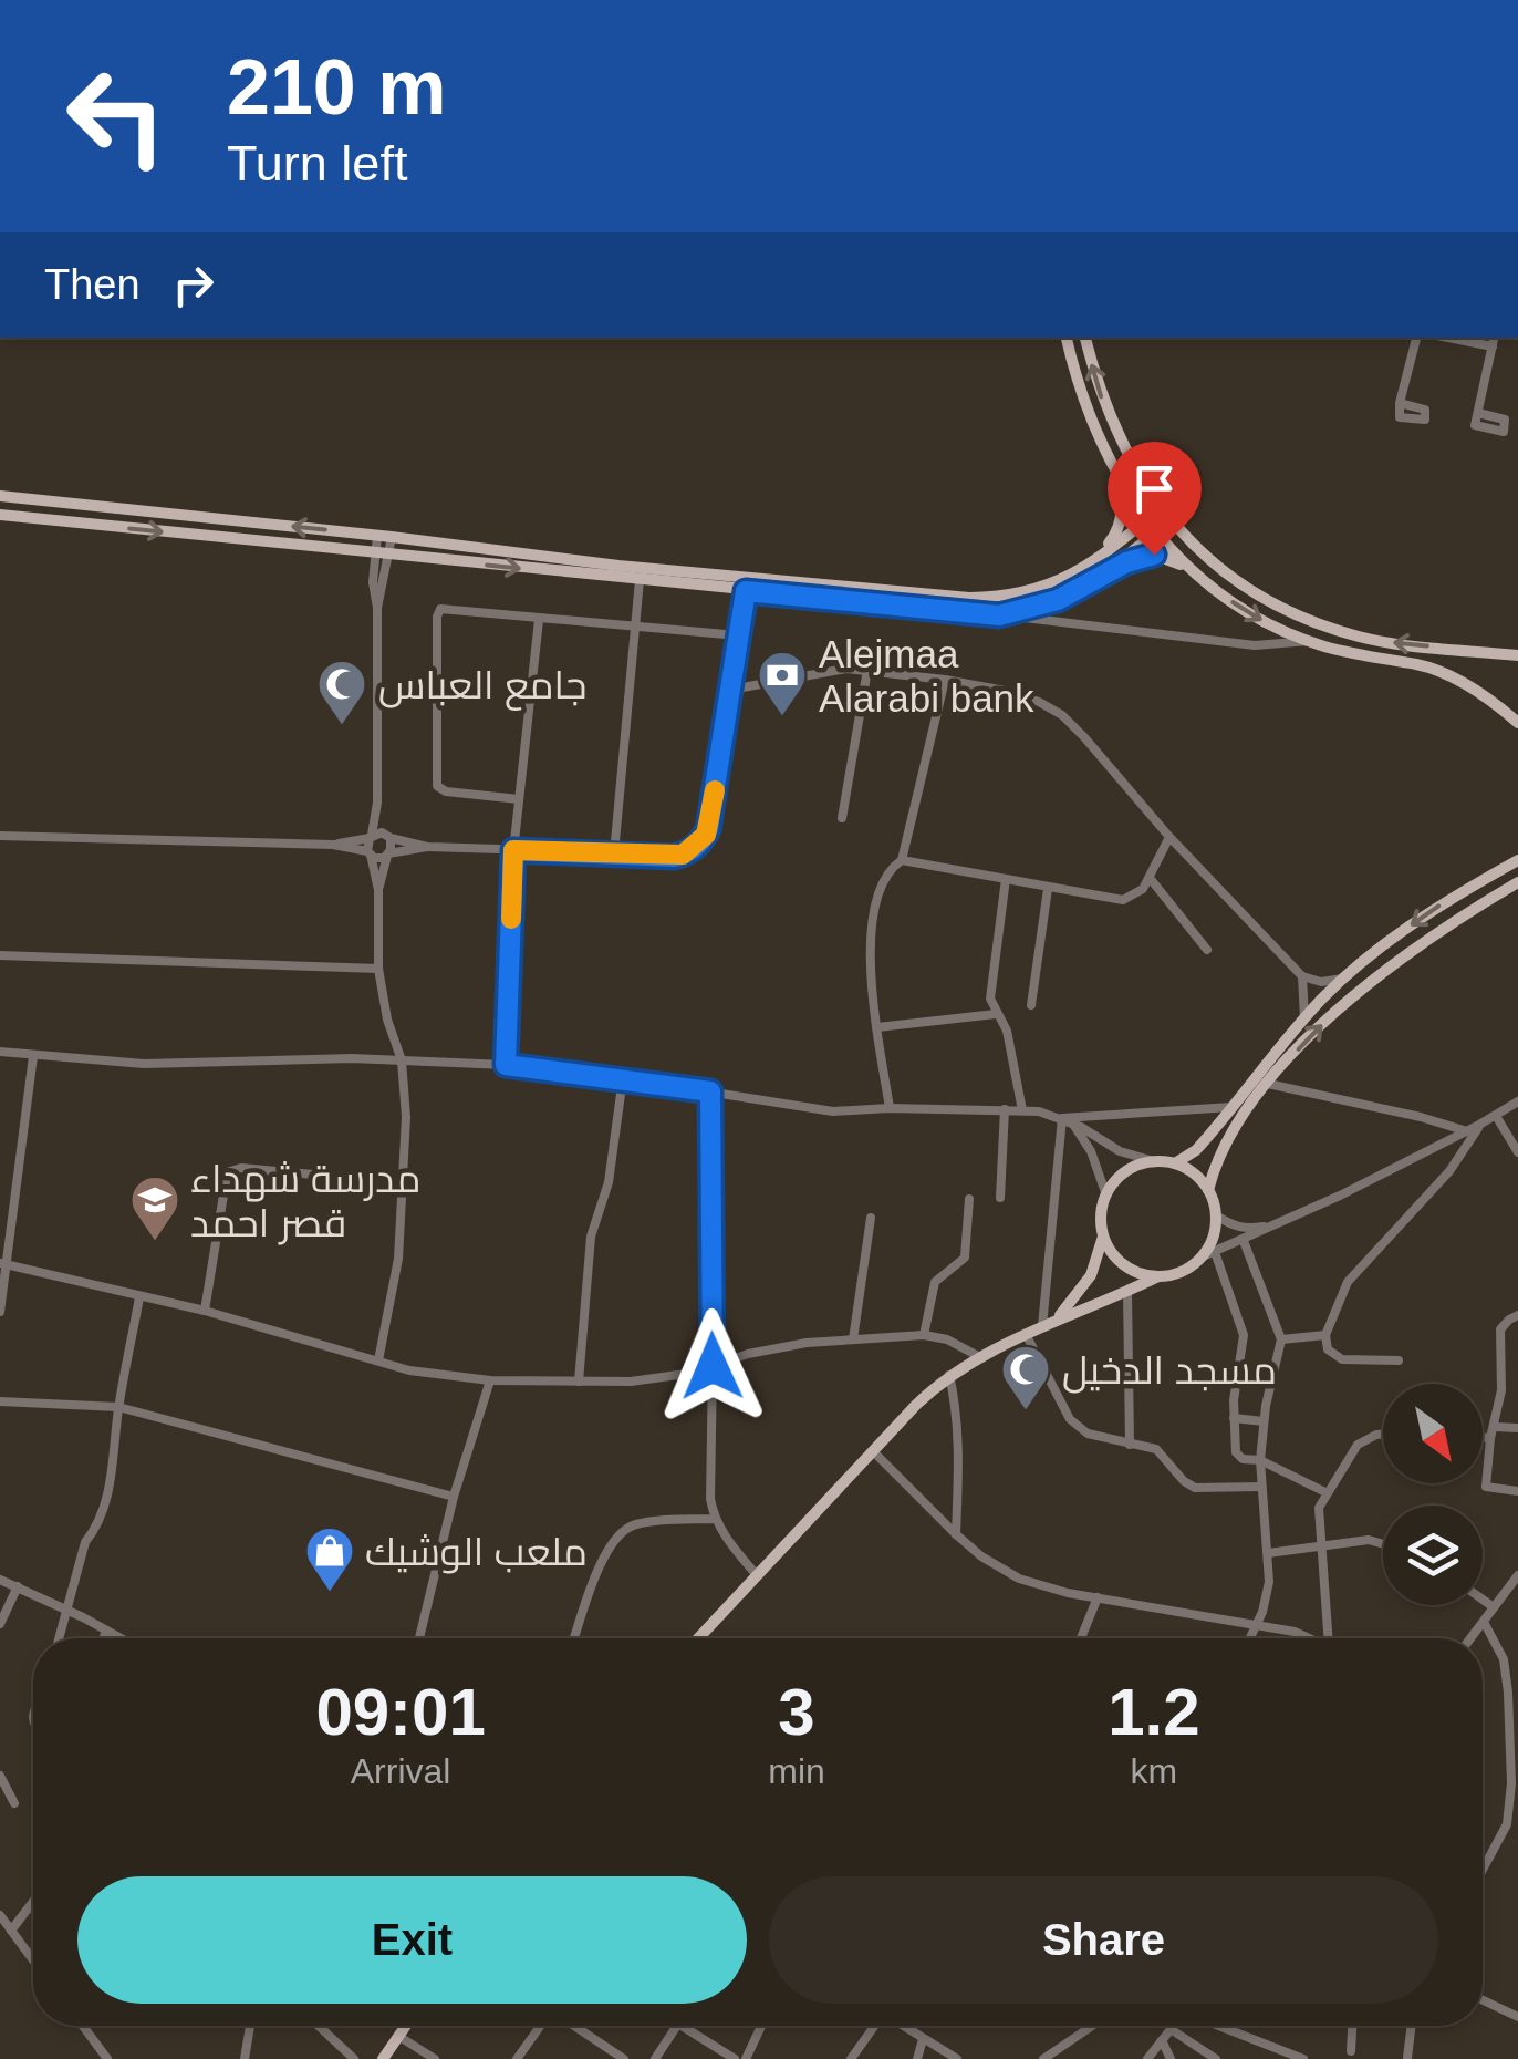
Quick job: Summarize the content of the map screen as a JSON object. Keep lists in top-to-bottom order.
{
  "places": {
    "bank": ["Alejmaa Alarabi bank"],
    "mosque": ["جامع العباس", "مسجد الدخيل"],
    "school or university": ["مدرسة شهداء قصر احمد"],
    "shop": ["ملعب الوشيك"]
  },
  "north": "bottom right",
  "page": {
    "turn": ["210 m", "Turn left"],
    "then": "Then",
    "eta": [
      "09:01",
      "Arrival",
      "3",
      "min",
      "1.2",
      "km"
    ],
    "buttons": ["Exit", "Share"]
  }
}
